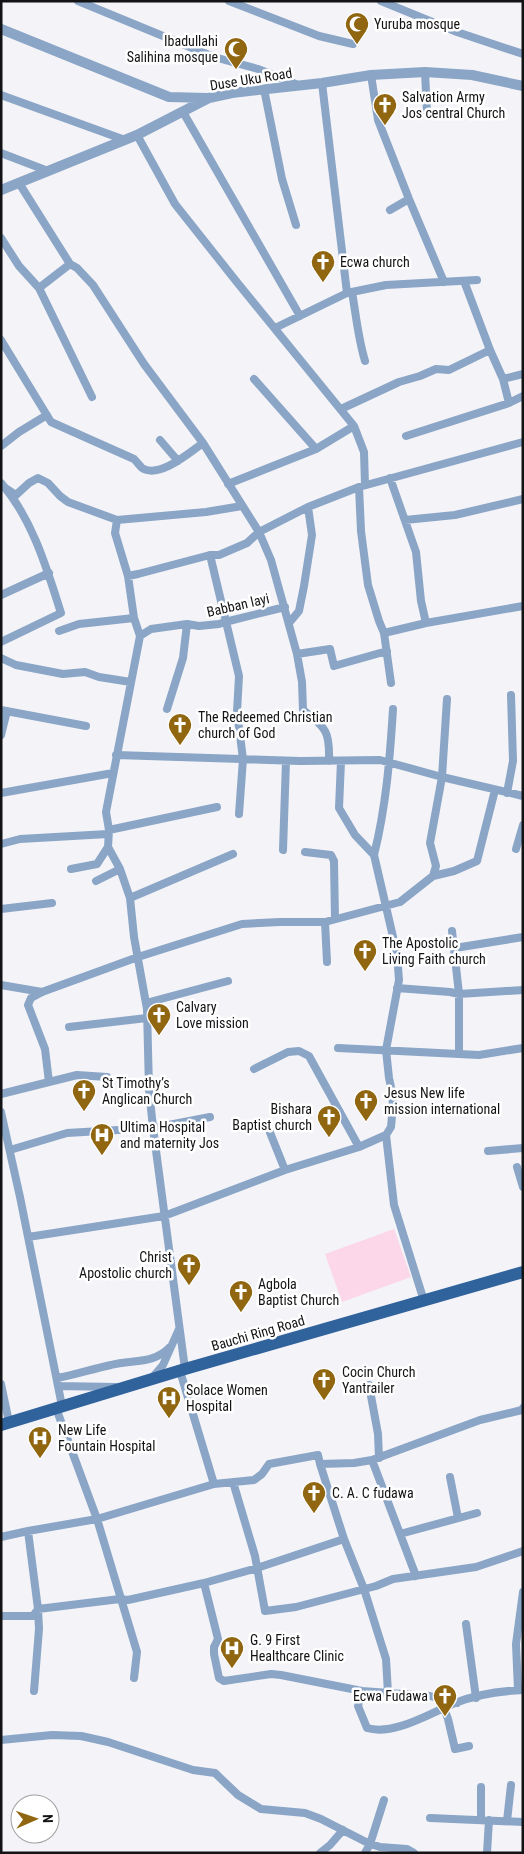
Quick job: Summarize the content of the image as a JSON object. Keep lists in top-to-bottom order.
{
  "streets": {
    "main road": ["Bauchi Ring Road"],
    "street": ["Duse Uku Road", "Babban layi"]
  },
  "places": {
    "mosque": ["Yuruba mosque", "Ibadullahi Salihina mosque"],
    "church": [
      "Salvation Army Jos central Church",
      "Ecwa church",
      "The Redeemed Christian church of God",
      "The Apostolic Living Faith church",
      "Calvary Love mission",
      "St Timothy’s Anglican Church",
      "Jesus New life mission international",
      "Bishara Baptist church",
      "Christ Apostolic church",
      "Agbola Baptist Church",
      "Cocin Church Yantrailer",
      "C. A. C fudawa",
      "Ecwa Fudawa"
    ],
    "hospital": [
      "Ultima Hospital and maternity Jos",
      "Solace Women Hospital",
      "New Life Fountain Hospital",
      "G. 9 First Healthcare Clinic"
    ]
  },
  "north": "right"
}
